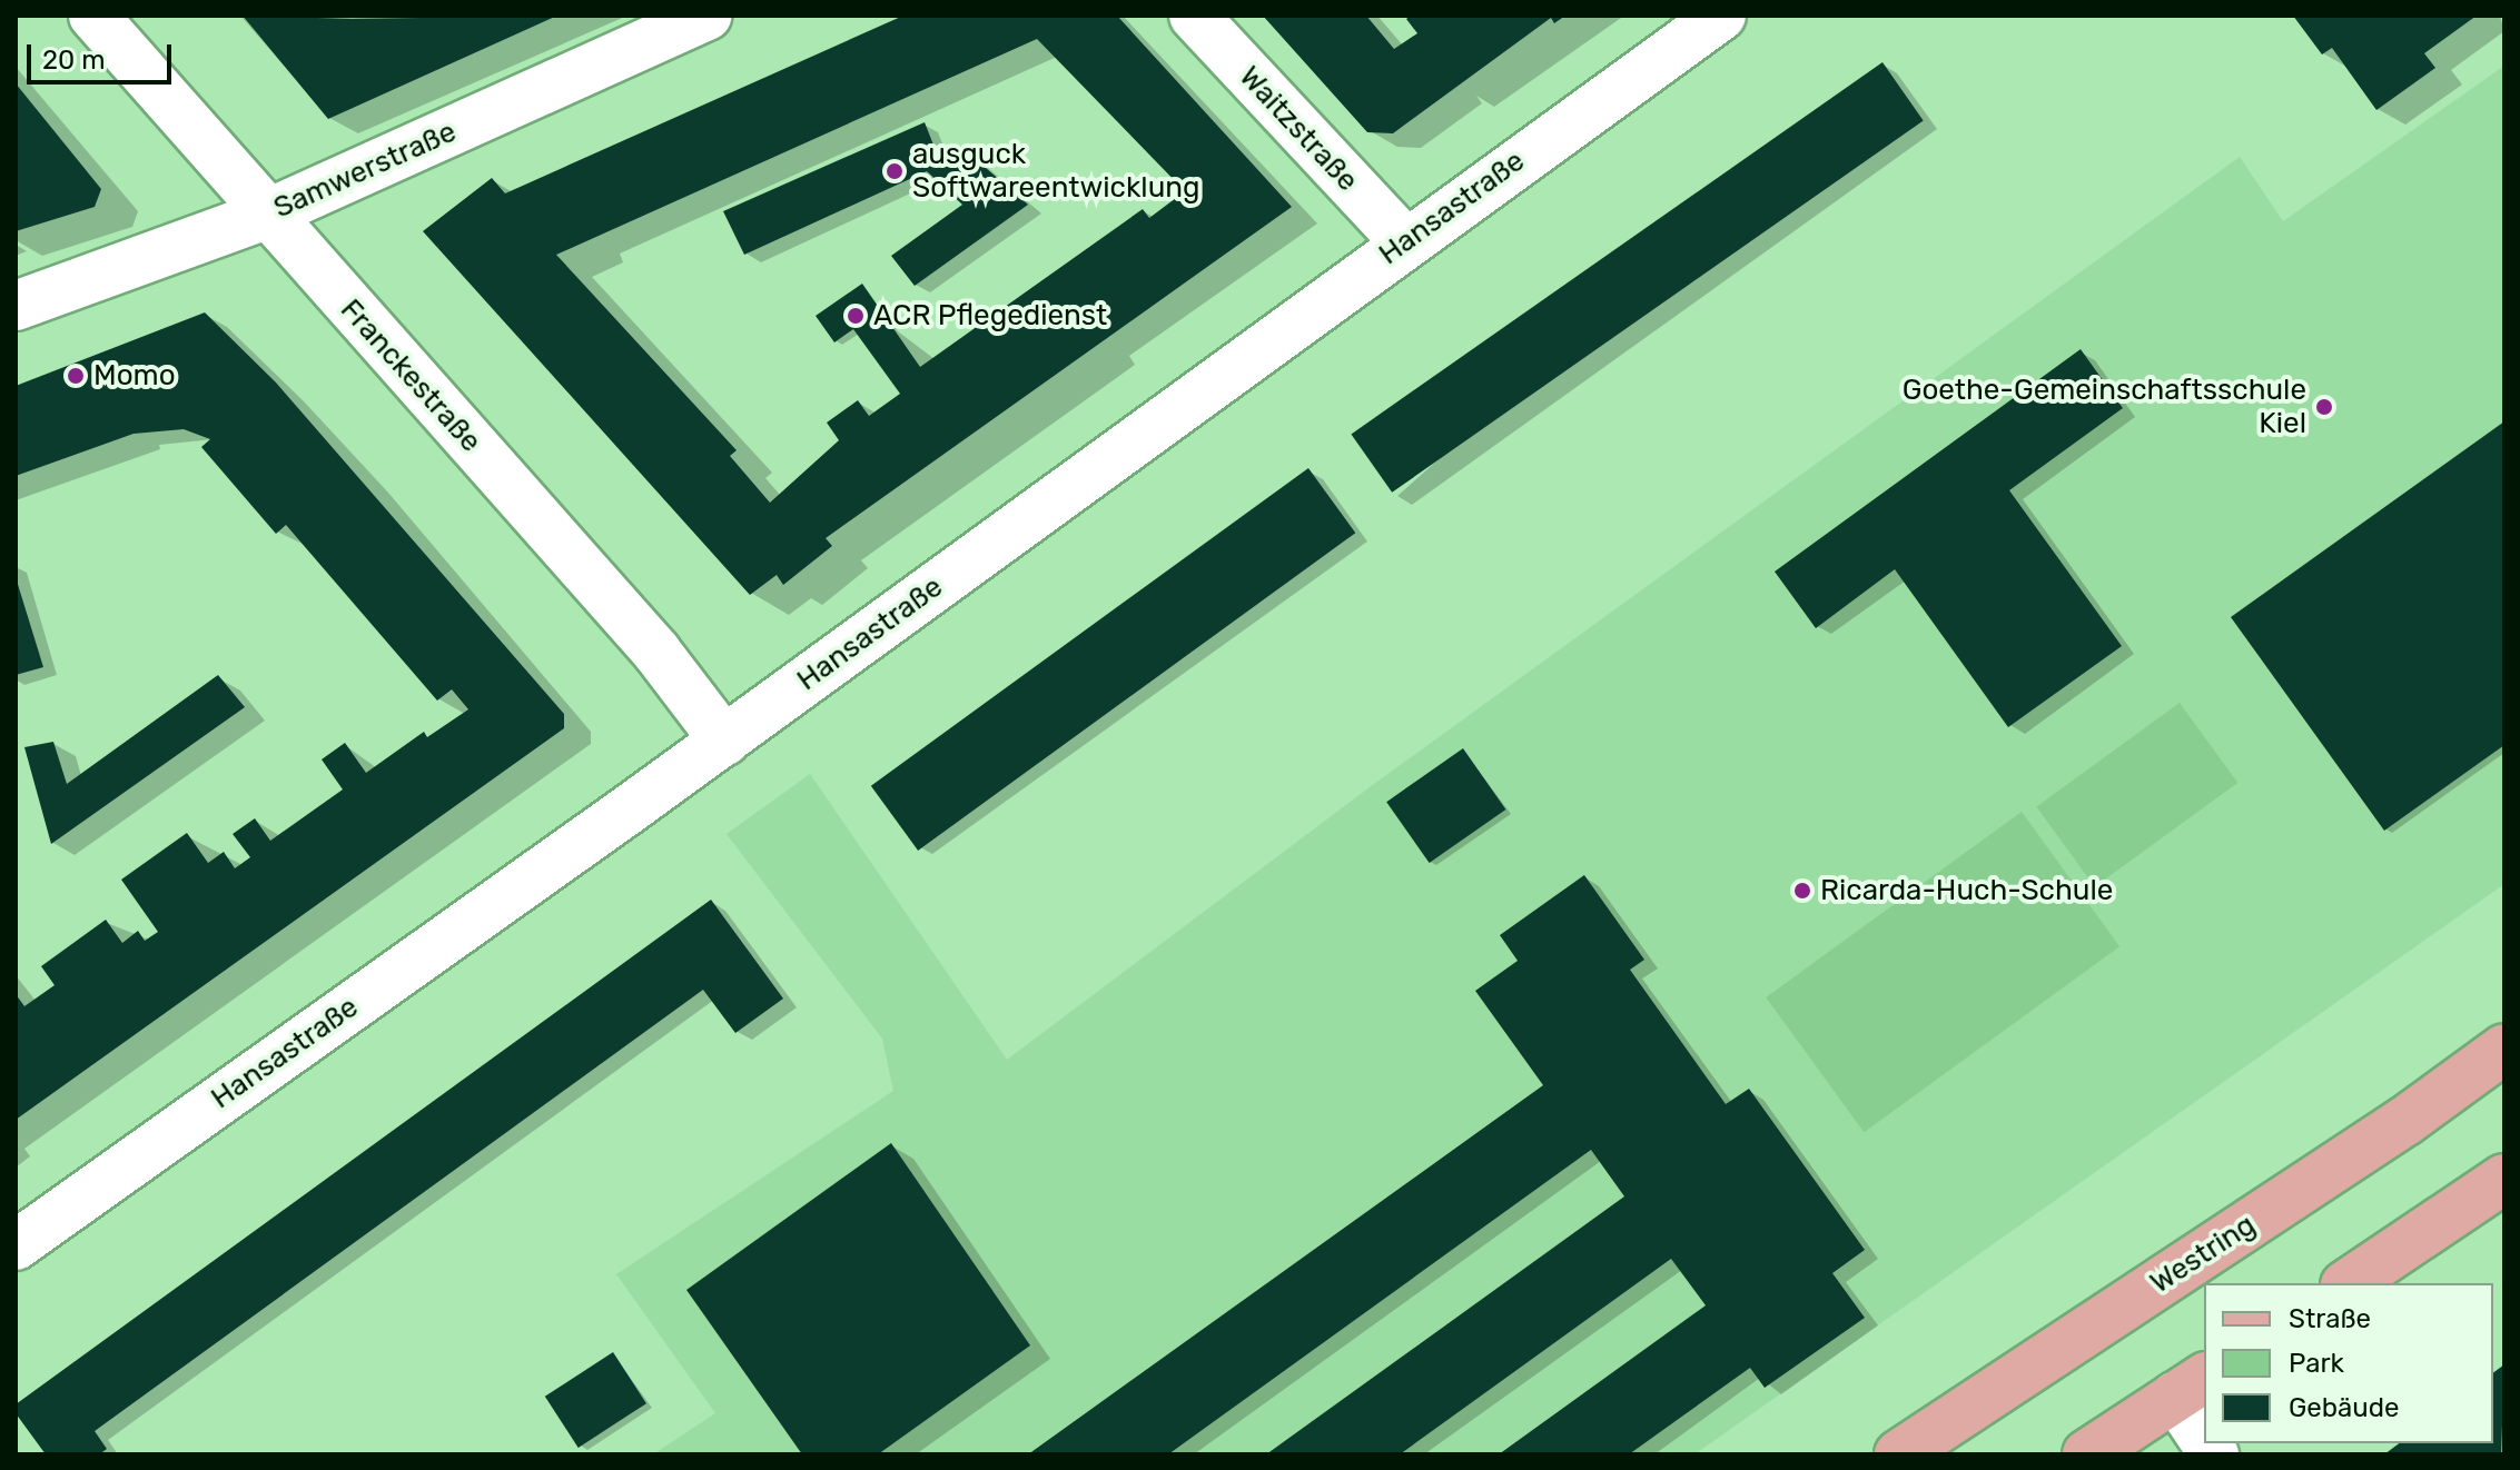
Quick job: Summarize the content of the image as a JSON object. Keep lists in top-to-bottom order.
{
  "streets": {
    "main road": ["Westring"],
    "street": [
      "Waitzstraße",
      "Samwerstraße",
      "Hansastraße",
      "Franckestraße"
    ]
  },
  "crossings": [
    ["Waitzstraße", "Hansastraße"],
    ["Samwerstraße", "Franckestraße"],
    ["Hansastraße", "Franckestraße"]
  ],
  "places": [
    "ausguck Softwareentwicklung",
    "ACR Pflegedienst",
    "Momo",
    "Goethe-Gemeinschaftsschule Kiel",
    "Ricarda-Huch-Schule"
  ],
  "legend": ["Straße", "Park", "Gebäude"],
  "scale_bar": "20 m"
}
